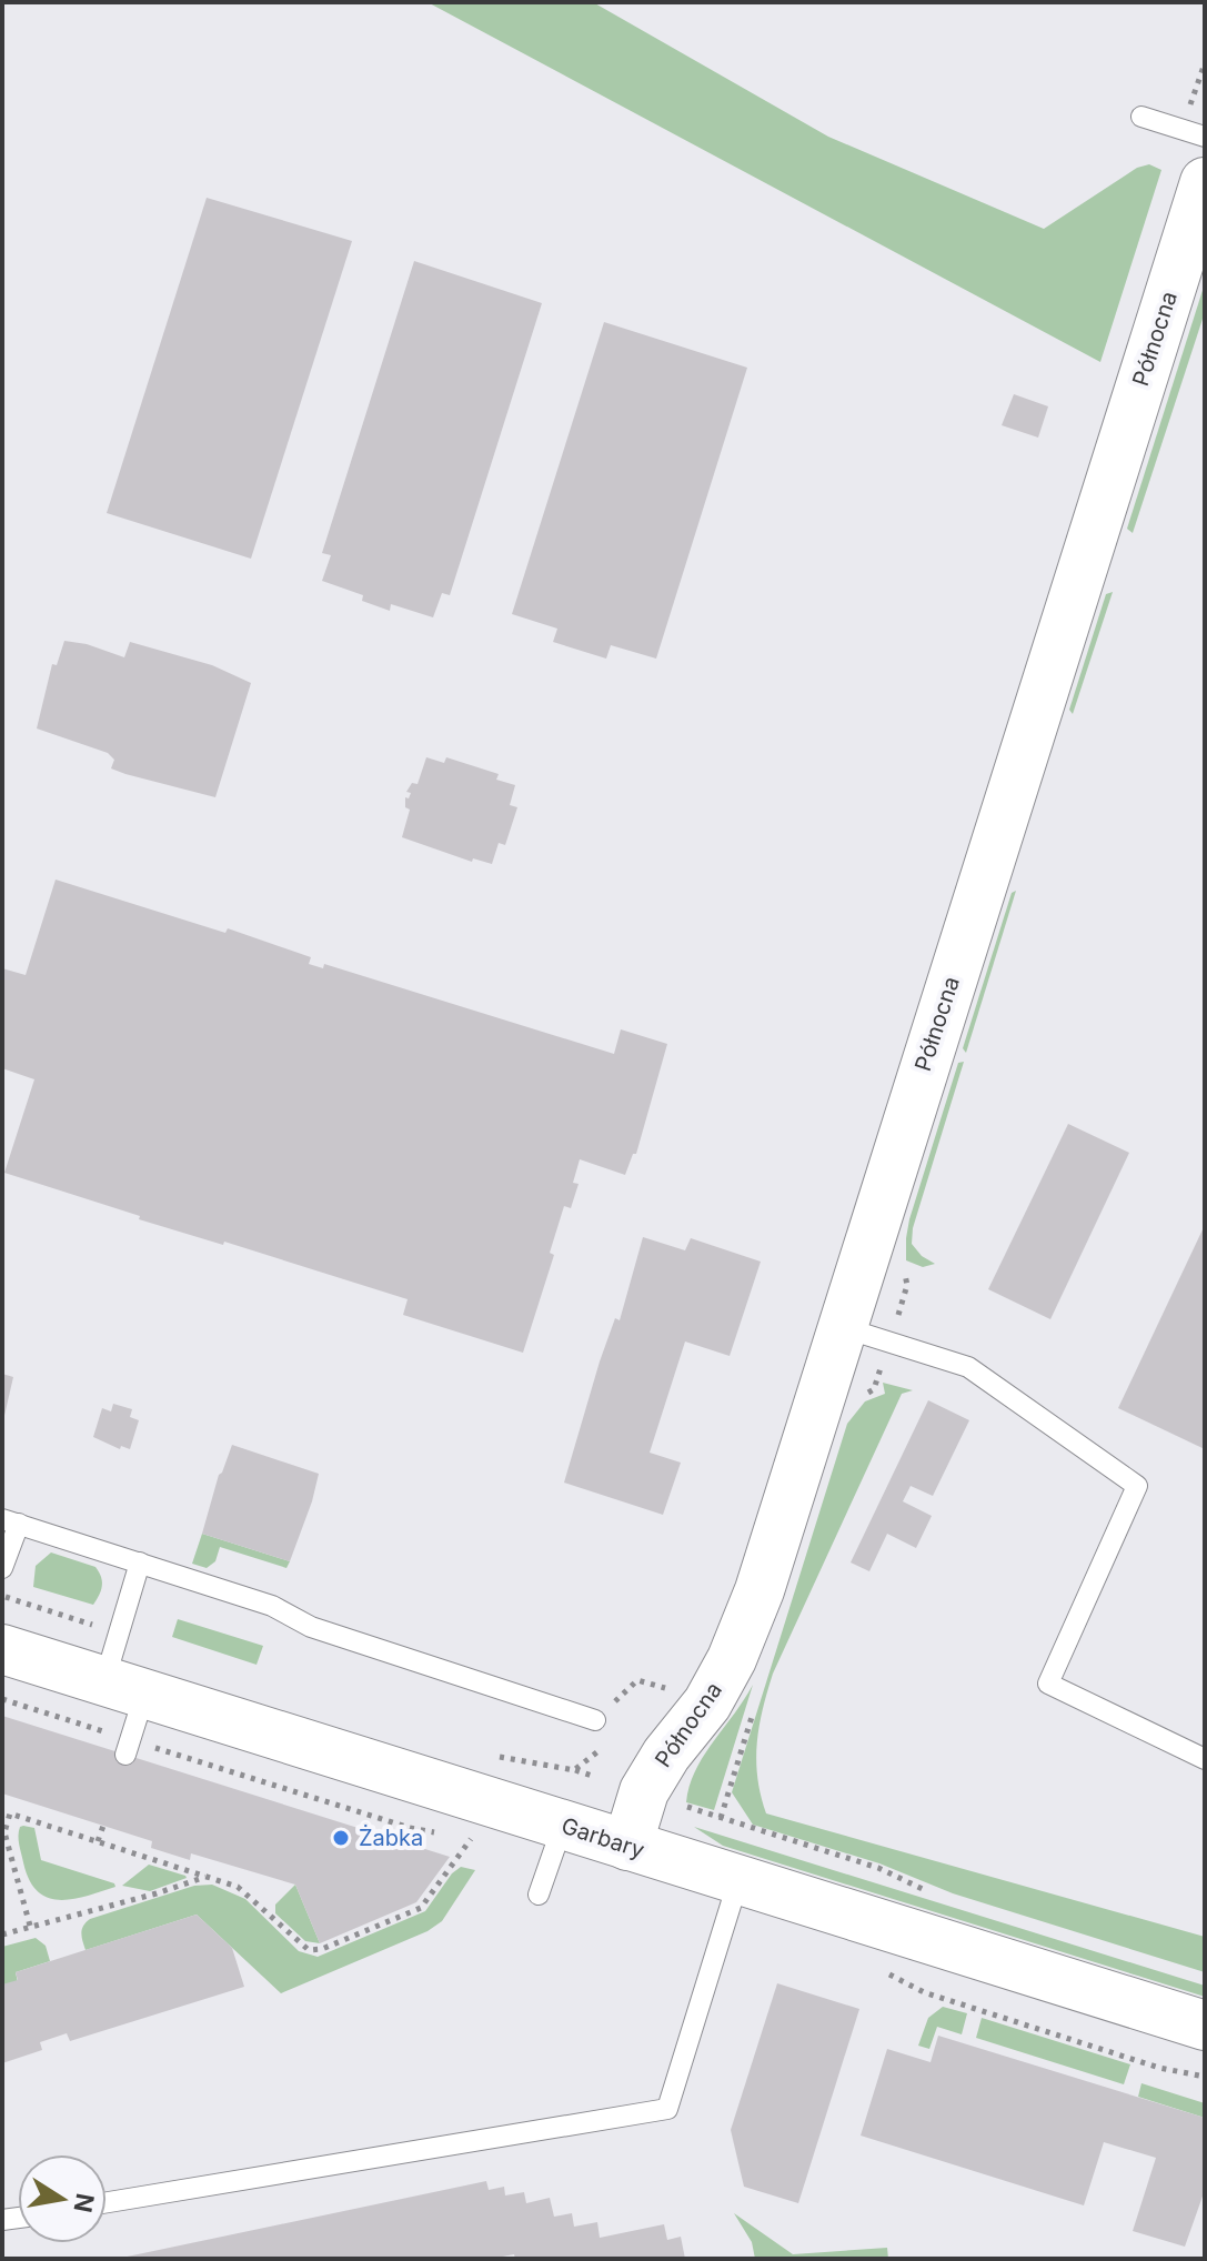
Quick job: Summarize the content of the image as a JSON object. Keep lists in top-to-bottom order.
{
  "streets": {
    "street": ["Północna", "Garbary"]
  },
  "crossings": [
    ["Północna", "Garbary"]
  ],
  "places": ["Żabka"],
  "north": "right"
}
